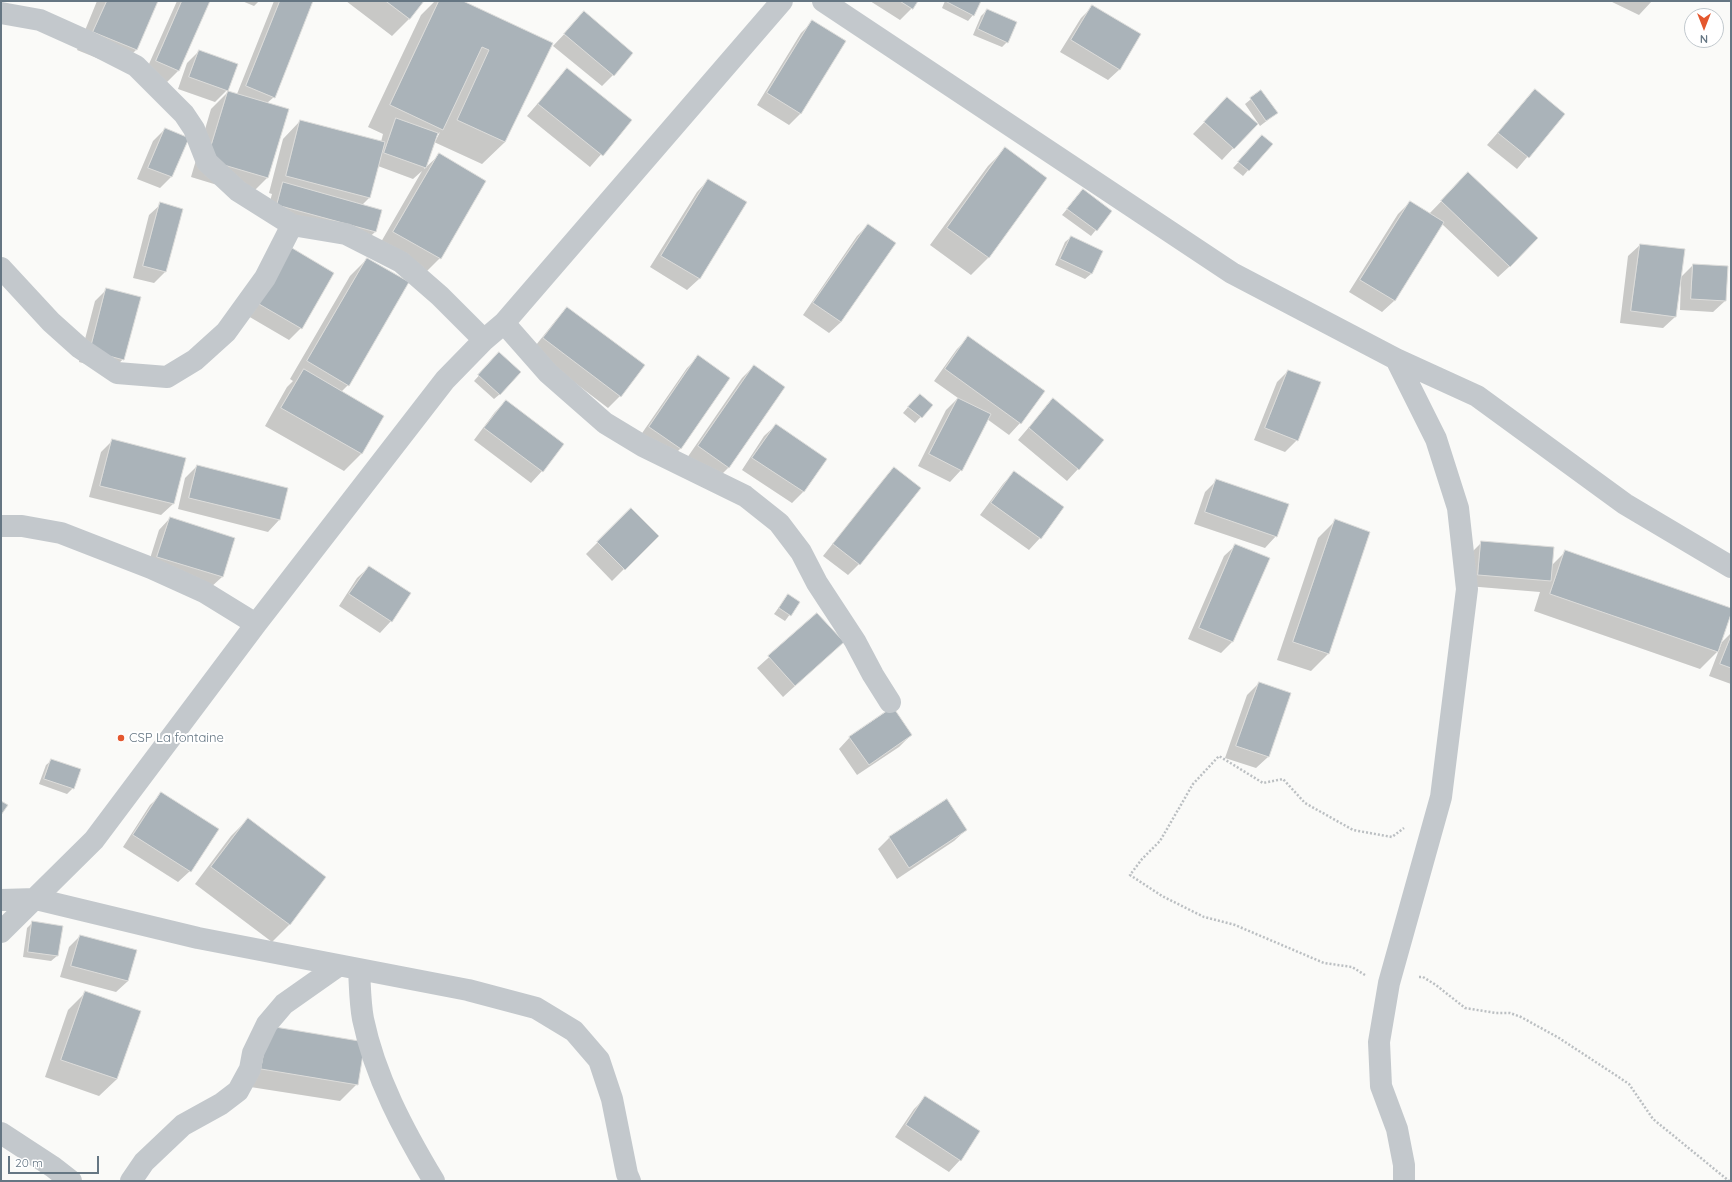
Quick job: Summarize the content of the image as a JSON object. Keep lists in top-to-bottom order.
{
  "places": ["CSP La fontaine"],
  "scale_bar": "20 m",
  "north": "bottom"
}
